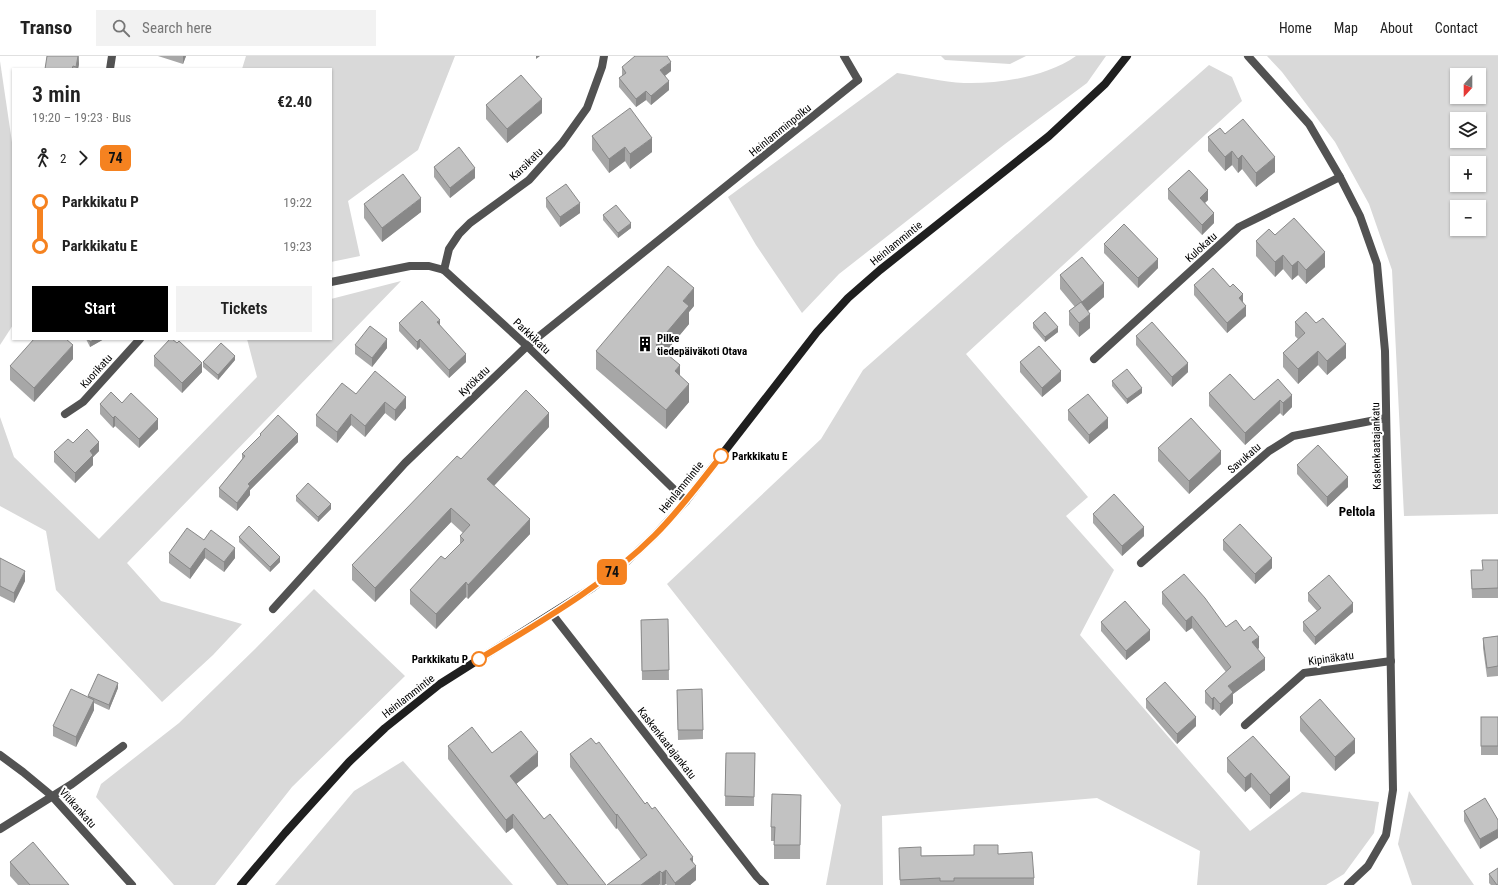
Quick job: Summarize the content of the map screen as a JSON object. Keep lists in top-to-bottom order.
{
  "streets": {
    "street": [
      "Heinlamminpolku",
      "Karsikatu",
      "Heinlammintie",
      "Kulokatu",
      "Parkkikatu",
      "Kuorikatu",
      "Kytökatu",
      "Kaskenkaatajankatu",
      "Savukatu",
      "Kipinäkatu",
      "Vitikankatu"
    ]
  },
  "crossings": [
    ["Heinlamminpolku", "Kytökatu"],
    ["Karsikatu", "Parkkikatu"],
    ["Heinlammintie", "Parkkikatu"],
    ["Heinlammintie", "Kaskenkaatajankatu"],
    ["Kulokatu", "Kaskenkaatajankatu"],
    ["Parkkikatu", "Kytökatu"],
    ["Kaskenkaatajankatu", "Savukatu"],
    ["Kaskenkaatajankatu", "Kipinäkatu"]
  ],
  "districts": ["Peltola"],
  "places": {
    "building": ["Pilke tiedepäiväkoti Otava"],
    "other": ["Parkkikatu E", "Parkkikatu P"]
  },
  "lines": ["bus line 74"],
  "north": "bottom",
  "page": {
    "header": "Transo",
    "search": "Search here",
    "nav": [
      "Home",
      "Map",
      "About",
      "Contact"
    ],
    "on_map": "74",
    "map_buttons": ["+", "−"],
    "heading": ["3 min", "19:20 – 19:23 · Bus", "€2.40"],
    "legs": ["2", "74"],
    "list": [
      {
        "name": "Parkkikatu P",
        "value": "19:22"
      },
      {
        "name": "Parkkikatu E",
        "value": "19:23"
      }
    ],
    "buttons": ["Start", "Tickets"]
  }
}
